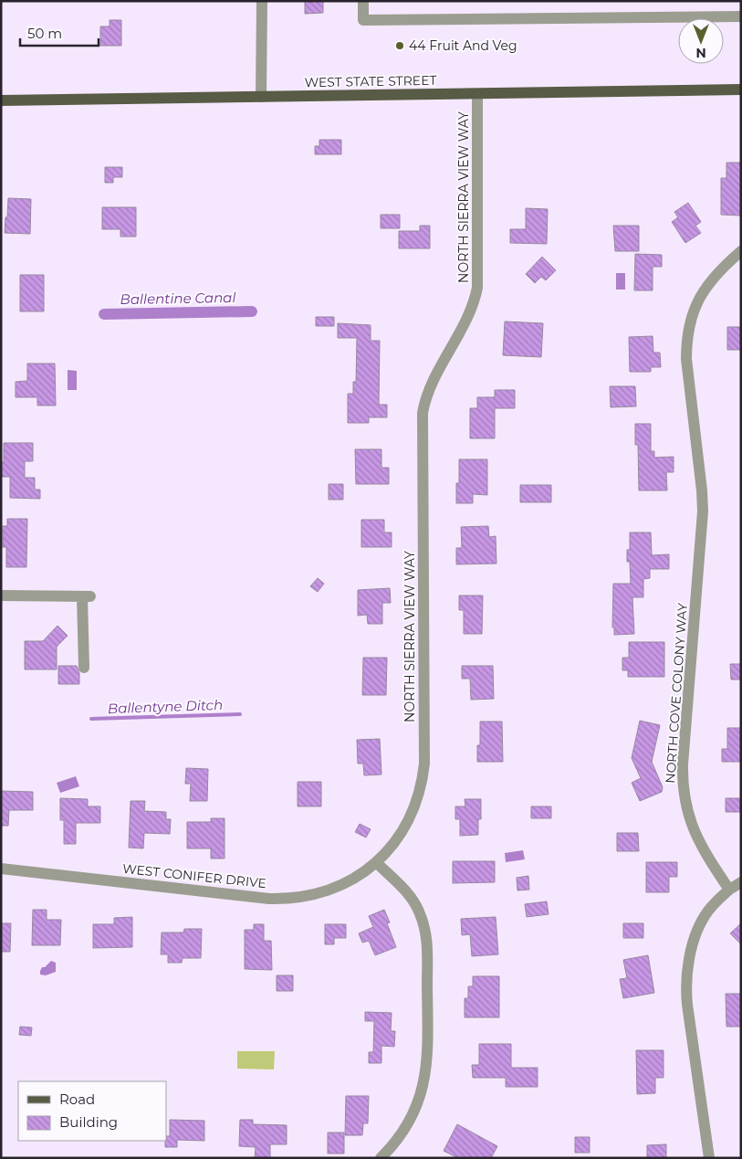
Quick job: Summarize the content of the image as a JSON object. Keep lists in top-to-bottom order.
{
  "streets": {
    "main road": ["WEST STATE STREET"],
    "street": ["NORTH SIERRA VIEW WAY", "NORTH COVE COLONY WAY", "WEST CONIFER DRIVE"]
  },
  "crossings": [
    ["WEST STATE STREET", "NORTH SIERRA VIEW WAY"],
    ["NORTH SIERRA VIEW WAY", "WEST CONIFER DRIVE"]
  ],
  "water": ["Ballentine Canal", "Ballentyne Ditch"],
  "places": ["44 Fruit And Veg"],
  "legend": ["Road", "Building"],
  "scale_bar": "50 m",
  "north": "bottom"
}
